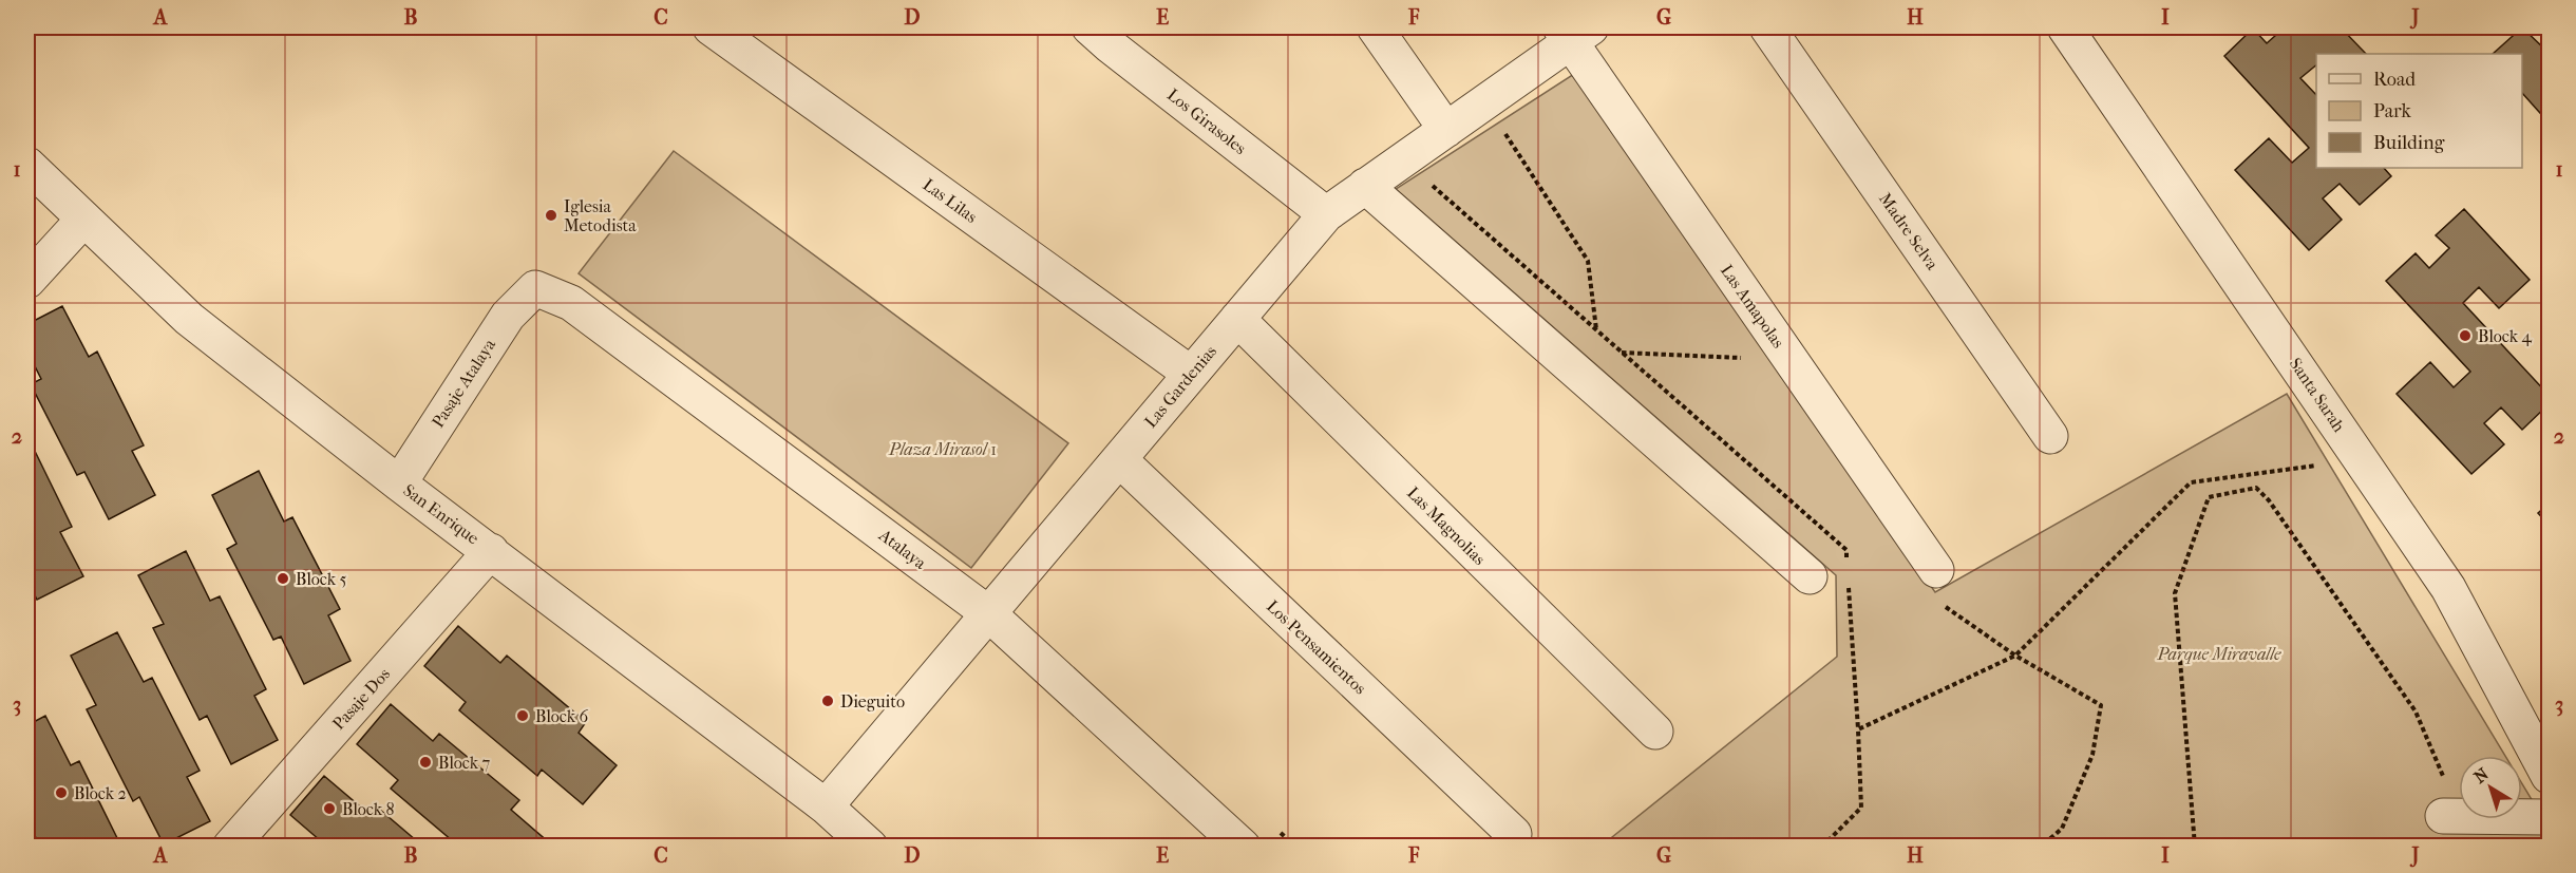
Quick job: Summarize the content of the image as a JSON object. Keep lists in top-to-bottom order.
{
  "streets": {
    "street": [
      "Los Girasoles",
      "Las Lilas",
      "Madre Selva",
      "Las Amapolas",
      "Pasaje Atalaya",
      "Las Gardenias",
      "Santa Sarah",
      "San Enrique",
      "Las Magnolias",
      "Atalaya",
      "Los Pensamientos",
      "Pasaje Dos"
    ]
  },
  "crossings": [
    ["Los Girasoles", "Las Gardenias"],
    ["Las Lilas", "Las Gardenias"],
    ["Las Amapolas", "Las Gardenias"],
    ["Pasaje Atalaya", "San Enrique"],
    ["Pasaje Atalaya", "Atalaya"],
    ["Las Gardenias", "San Enrique"],
    ["Las Gardenias", "Las Magnolias"],
    ["Las Gardenias", "Atalaya"],
    ["Las Gardenias", "Los Pensamientos"],
    ["San Enrique", "Pasaje Dos"]
  ],
  "parks": ["Plaza Mirasol 1", "Parque Miravalle"],
  "places": [
    "Iglesia Metodista",
    "Block 4",
    "Block 5",
    "Dieguito",
    "Block 6",
    "Block 7",
    "Block 2",
    "Block 8"
  ],
  "legend": ["Road", "Park", "Building"],
  "north": "top left",
  "grid": {
    "columns": [
      "A",
      "B",
      "C",
      "D",
      "E",
      "F",
      "G",
      "H",
      "I",
      "J"
    ],
    "rows": ["1", "2", "3"]
  }
}
